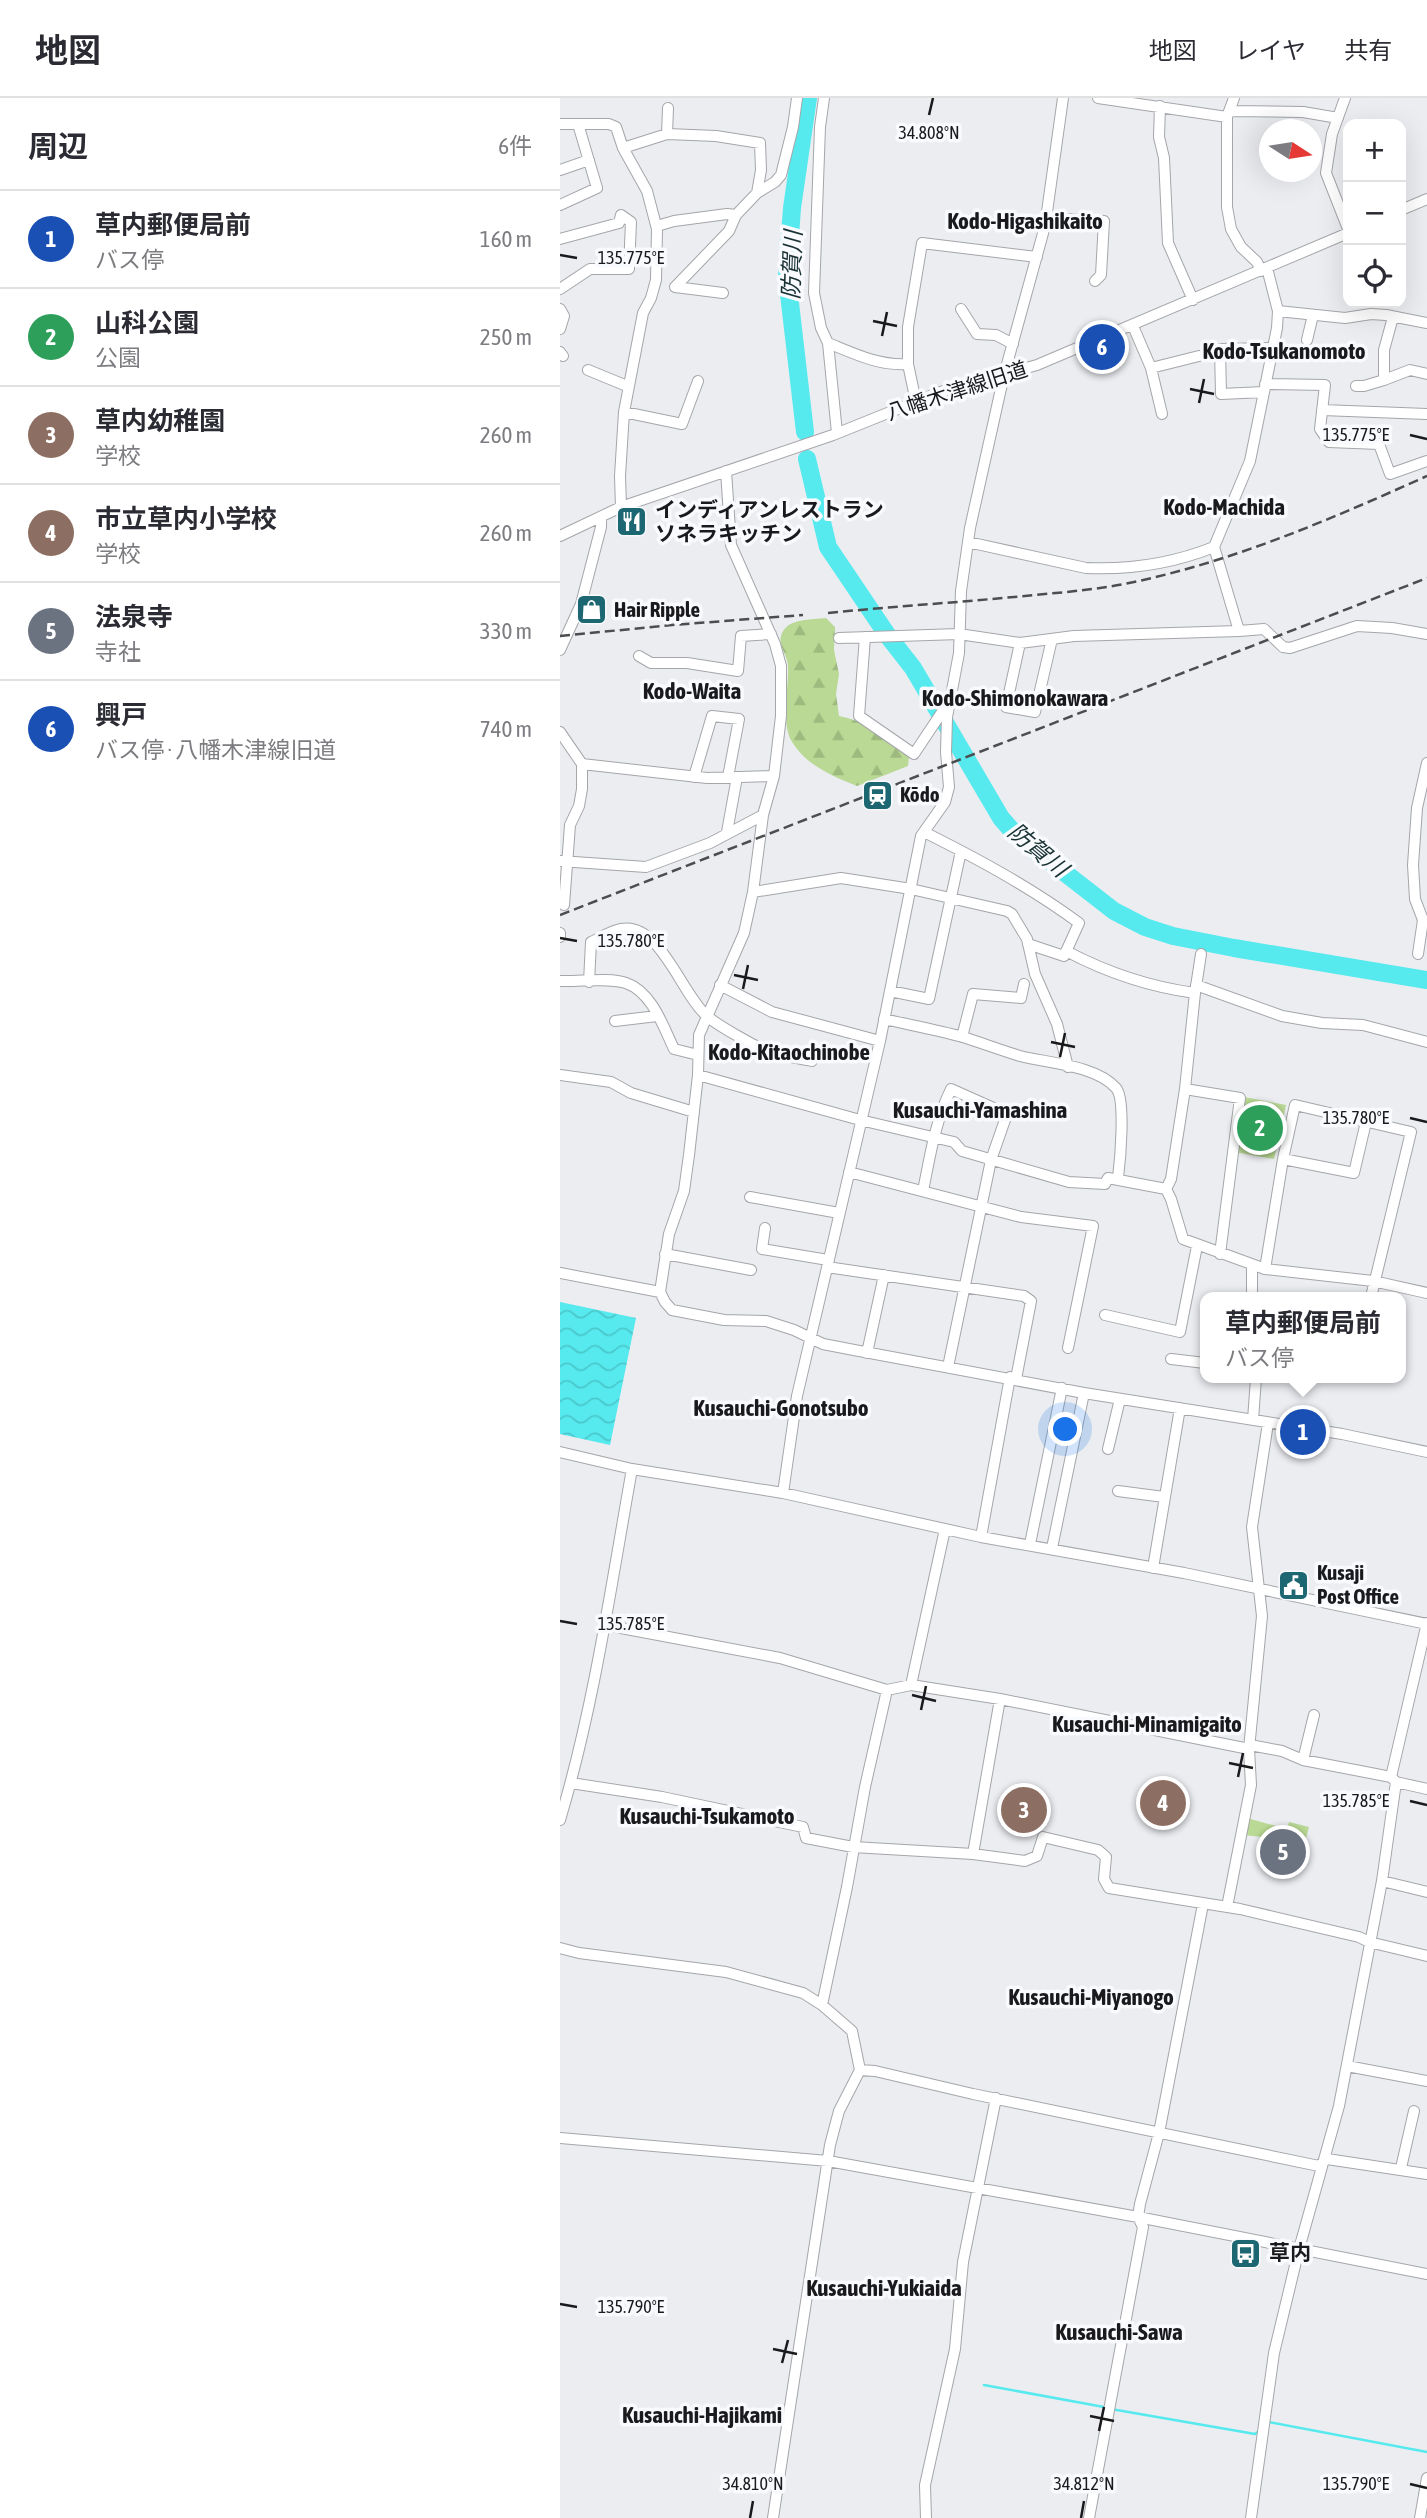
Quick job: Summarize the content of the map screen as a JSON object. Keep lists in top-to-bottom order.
{
  "streets": {
    "street": ["八幡木津線旧道"]
  },
  "districts": [
    "Kodo-Higashikaito",
    "Kodo-Tsukanomoto",
    "Kodo-Machida",
    "Kodo-Waita",
    "Kodo-Shimonokawara",
    "Kodo-Kitaochinobe",
    "Kusauchi-Yamashina",
    "Kusauchi-Gonotsubo",
    "Kusauchi-Minamigaito",
    "Kusauchi-Tsukamoto",
    "Kusauchi-Miyanogo",
    "Kusauchi-Yukiaida",
    "Kusauchi-Sawa",
    "Kusauchi-Hajikami"
  ],
  "water": ["防賀川"],
  "places": {
    "restaurant": ["インディアンレストラン ソネラキッチン"],
    "shop": ["Hair Ripple"],
    "station": ["Kōdo"],
    "public building": ["Kusaji Post Office"],
    "bus stop": ["草内"]
  },
  "north": "right",
  "page": {
    "header": "地図",
    "nav": ["地図", "レイヤ", "共有"],
    "heading": ["周辺", "6件"],
    "map_buttons": ["+", "−"],
    "list": [
      {
        "mark": "1",
        "name": "草内郵便局前",
        "note": "バス停",
        "value": "160 m"
      },
      {
        "mark": "2",
        "name": "山科公園",
        "note": "公園",
        "value": "250 m"
      },
      {
        "mark": "3",
        "name": "草内幼稚園",
        "note": "学校",
        "value": "260 m"
      },
      {
        "mark": "4",
        "name": "市立草内小学校",
        "note": "学校",
        "value": "260 m"
      },
      {
        "mark": "5",
        "name": "法泉寺",
        "note": "寺社",
        "value": "330 m"
      },
      {
        "mark": "6",
        "name": "興戸",
        "note": "バス停 · 八幡木津線旧道",
        "value": "740 m"
      }
    ],
    "pins": [
      "6",
      "2",
      "1",
      "4",
      "3",
      "5"
    ],
    "popup": ["草内郵便局前", "バス停"]
  },
  "coordinates": [
    "34.808°N",
    "135.775°E",
    "135.780°E",
    "135.785°E",
    "135.790°E",
    "34.810°N",
    "34.812°N"
  ]
}
